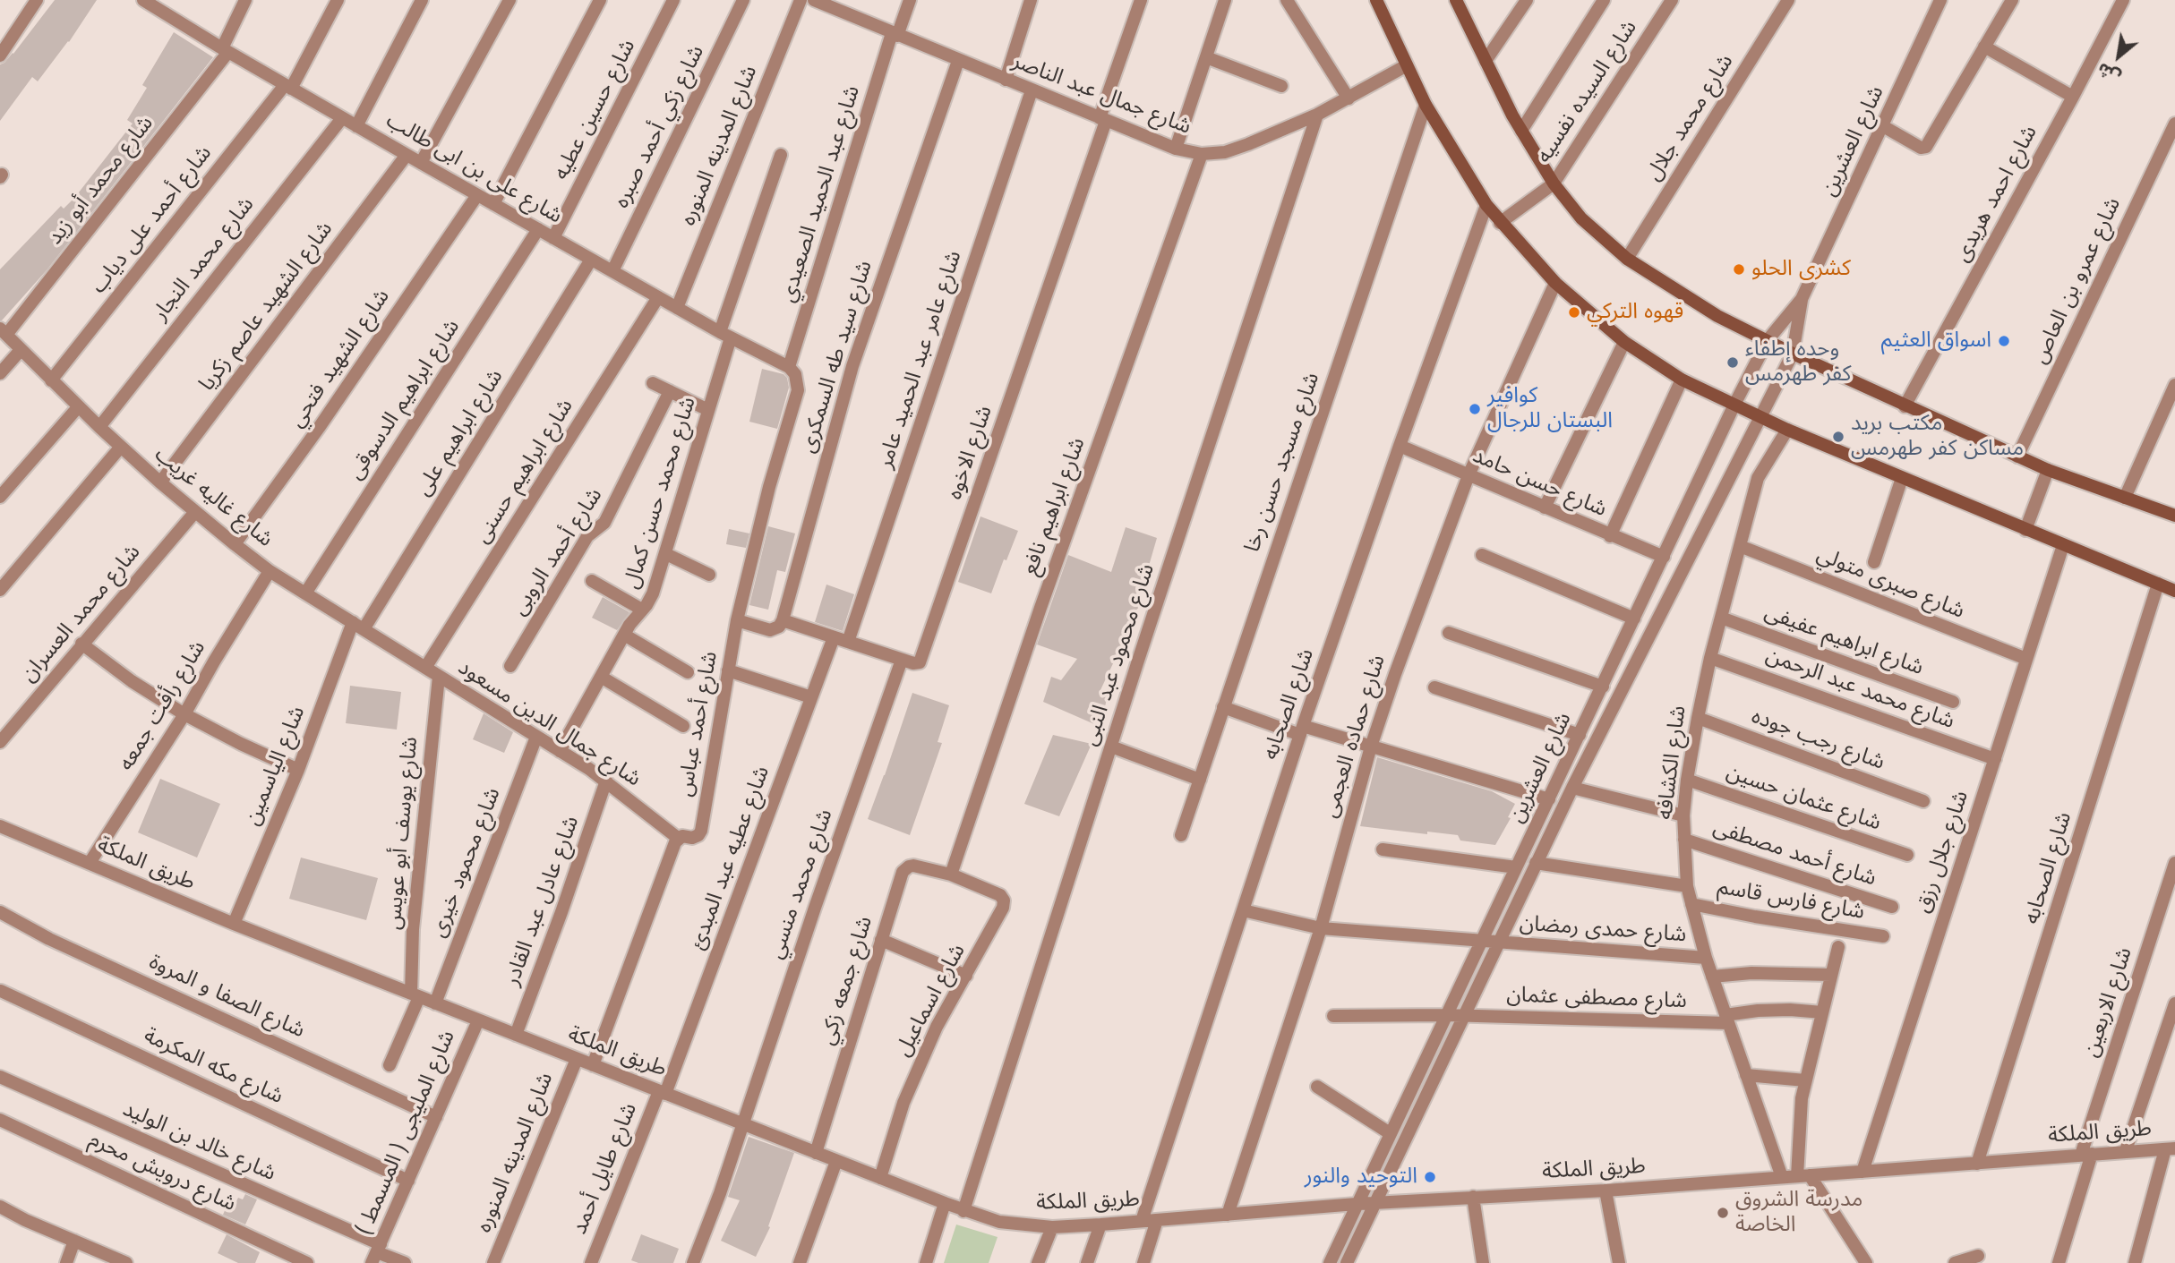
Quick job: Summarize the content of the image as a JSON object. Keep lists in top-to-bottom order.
{
  "streets": {
    "street": [
      "شارع السيده نفسيه",
      "شارع جمال عبد الناصر",
      "شارع حسين عطيه",
      "شارع محمد جلال",
      "شارع زكي أحمد صبره",
      "شارع العشرين",
      "شارع المدينه المنوره",
      "شارع على بن ابى طالب",
      "شارع محمد أبو زيد",
      "شارع عبد الحميد الصعيدي",
      "شارع احمد هريدى",
      "شارع أحمد على دياب",
      "شارع محمد النجار",
      "شارع عمرو بن العاص",
      "شارع الشهيد عاصم زكريا",
      "شارع سيد طه السمكرى",
      "شارع الشهيد فتحي",
      "شارع عامر عبد الحميد عامر",
      "شارع ابراهيم الدسوقى",
      "شارع ابراهيم على",
      "شارع الاخوه",
      "شارع مسجد حسن رخا",
      "شارع ابراهيم حسنى",
      "شارع حسن حامد",
      "شارع محمد حسن كمال",
      "شارع غاليه غريب",
      "شارع ابراهيم نافع",
      "شارع أحمد الروبى",
      "شارع صبرى متولي",
      "شارع محمد العسران",
      "شارع ابراهيم عفيفى",
      "شارع محمود عبد النبى",
      "شارع محمد عبد الرحمن",
      "شارع الصحابه",
      "شارع رأفت جمعه",
      "شارع جمال الدين مسعود",
      "شارع أحمد عباس",
      "شارع حماده العجمى",
      "شارع رجب جوده",
      "شارع الكشافه",
      "شارع الياسمين",
      "شارع عثمان حسين",
      "شارع يوسف أبو عويس",
      "شارع جلال رزق",
      "شارع أحمد مصطفى",
      "شارع عطيه عبد المبدئ",
      "شارع محمود خيرى",
      "طريق الملكة",
      "شارع محمد منسي",
      "شارع فارس قاسم",
      "شارع عادل عبد القادر",
      "شارع حمدى رمضان",
      "شارع جمعه زكي",
      "شارع الصفا و المروة",
      "شارع مصطفى عثمان",
      "شارع اسماعيل",
      "شارع الاربعين",
      "شارع مكه المكرمة",
      "شارع المليجى ( المسمط )",
      "شارع خالد بن الوليد",
      "شارع طايل أحمد",
      "شارع درويش محرم"
    ]
  },
  "crossings": [
    ["شارع جمال عبد الناصر", "شارع عبد الحميد الصعيدي"],
    ["شارع جمال عبد الناصر", "شارع سيد طه السمكرى"],
    ["شارع جمال عبد الناصر", "شارع عامر عبد الحميد عامر"],
    ["شارع جمال عبد الناصر", "شارع الاخوه"],
    ["شارع جمال عبد الناصر", "شارع ابراهيم نافع"],
    ["شارع جمال عبد الناصر", "شارع محمود عبد النبى"],
    ["شارع حسين عطيه", "شارع على بن ابى طالب"],
    ["شارع زكي أحمد صبره", "شارع على بن ابى طالب"],
    ["شارع العشرين", "شارع حسن حامد"],
    ["شارع العشرين", "طريق الملكة"],
    ["شارع العشرين", "شارع حمدى رمضان"],
    ["شارع العشرين", "شارع مصطفى عثمان"],
    ["شارع المدينه المنوره", "شارع على بن ابى طالب"],
    ["شارع المدينه المنوره", "طريق الملكة"],
    ["شارع على بن ابى طالب", "شارع محمد أبو زيد"],
    ["شارع على بن ابى طالب", "شارع عبد الحميد الصعيدي"],
    ["شارع على بن ابى طالب", "شارع أحمد على دياب"],
    ["شارع على بن ابى طالب", "شارع محمد النجار"],
    ["شارع على بن ابى طالب", "شارع الشهيد عاصم زكريا"],
    ["شارع على بن ابى طالب", "شارع الشهيد فتحي"],
    ["شارع على بن ابى طالب", "شارع ابراهيم الدسوقى"],
    ["شارع على بن ابى طالب", "شارع ابراهيم على"],
    ["شارع على بن ابى طالب", "شارع ابراهيم حسنى"],
    ["شارع على بن ابى طالب", "شارع محمد حسن كمال"],
    ["شارع على بن ابى طالب", "شارع أحمد عباس"],
    ["شارع محمد أبو زيد", "شارع غاليه غريب"],
    ["شارع عبد الحميد الصعيدي", "شارع أحمد عباس"],
    ["شارع أحمد على دياب", "شارع غاليه غريب"],
    ["شارع محمد النجار", "شارع غاليه غريب"],
    ["شارع الشهيد عاصم زكريا", "شارع غاليه غريب"],
    ["شارع الشهيد فتحي", "شارع غاليه غريب"],
    ["شارع ابراهيم الدسوقى", "شارع غاليه غريب"],
    ["شارع ابراهيم على", "شارع غاليه غريب"],
    ["شارع ابراهيم على", "شارع الياسمين"],
    ["شارع الاخوه", "شارع محمد منسي"],
    ["شارع ابراهيم حسنى", "شارع غاليه غريب"],
    ["شارع ابراهيم حسنى", "شارع جمال الدين مسعود"],
    ["شارع حسن حامد", "شارع الصحابه"],
    ["شارع حسن حامد", "شارع حماده العجمى"],
    ["شارع محمد حسن كمال", "شارع جمال الدين مسعود"],
    ["شارع غاليه غريب", "شارع محمد العسران"],
    ["شارع غاليه غريب", "شارع رأفت جمعه"],
    ["شارع غاليه غريب", "شارع جمال الدين مسعود"],
    ["شارع غاليه غريب", "شارع الياسمين"],
    ["شارع ابراهيم نافع", "شارع جمعه زكي"],
    ["شارع ابراهيم نافع", "شارع اسماعيل"],
    ["شارع صبرى متولي", "شارع الكشافه"],
    ["شارع صبرى متولي", "شارع جلال رزق"],
    ["شارع ابراهيم عفيفى", "شارع الكشافه"],
    ["شارع محمود عبد النبى", "طريق الملكة"],
    ["شارع محمد عبد الرحمن", "شارع الكشافه"],
    ["شارع محمد عبد الرحمن", "شارع جلال رزق"],
    ["شارع الصحابه", "طريق الملكة"],
    ["شارع الصحابه", "شارع حمدى رمضان"],
    ["شارع رأفت جمعه", "طريق الملكة"],
    ["شارع جمال الدين مسعود", "شارع أحمد عباس"],
    ["شارع جمال الدين مسعود", "شارع يوسف أبو عويس"],
    ["شارع جمال الدين مسعود", "شارع محمود خيرى"],
    ["شارع جمال الدين مسعود", "شارع عادل عبد القادر"],
    ["شارع حماده العجمى", "طريق الملكة"],
    ["شارع حماده العجمى", "شارع حمدى رمضان"],
    ["شارع رجب جوده", "شارع الكشافه"],
    ["شارع الكشافه", "شارع عثمان حسين"],
    ["شارع الكشافه", "شارع أحمد مصطفى"],
    ["شارع الكشافه", "طريق الملكة"],
    ["شارع الكشافه", "شارع فارس قاسم"],
    ["شارع الكشافه", "شارع حمدى رمضان"],
    ["شارع الكشافه", "شارع مصطفى عثمان"],
    ["شارع الياسمين", "طريق الملكة"],
    ["شارع يوسف أبو عويس", "طريق الملكة"],
    ["شارع جلال رزق", "طريق الملكة"],
    ["شارع عطيه عبد المبدئ", "طريق الملكة"],
    ["شارع عطيه عبد المبدئ", "شارع طايل أحمد"],
    ["شارع محمود خيرى", "طريق الملكة"],
    ["طريق الملكة", "شارع محمد منسي"],
    ["طريق الملكة", "شارع عادل عبد القادر"],
    ["طريق الملكة", "شارع جمعه زكي"],
    ["طريق الملكة", "شارع اسماعيل"],
    ["طريق الملكة", "شارع الاربعين"],
    ["طريق الملكة", "شارع المليجى ( المسمط )"],
    ["طريق الملكة", "شارع طايل أحمد"],
    ["شارع جمعه زكي", "شارع اسماعيل"],
    ["شارع الصفا و المروة", "شارع المليجى ( المسمط )"],
    ["شارع مكه المكرمة", "شارع المليجى ( المسمط )"],
    ["شارع المليجى ( المسمط )", "شارع خالد بن الوليد"]
  ],
  "places": [
    "كشرى الحلو",
    "قهوه التركي",
    "اسواق العثيم",
    "وحده إطفاء كفر طهرمس",
    "كوافير البستان للرجال",
    "مكتب بريد مساكن كفر طهرمس",
    "التوحيد والنور",
    "مدرسة الشروق الخاصة"
  ],
  "north": "bottom left"
}
